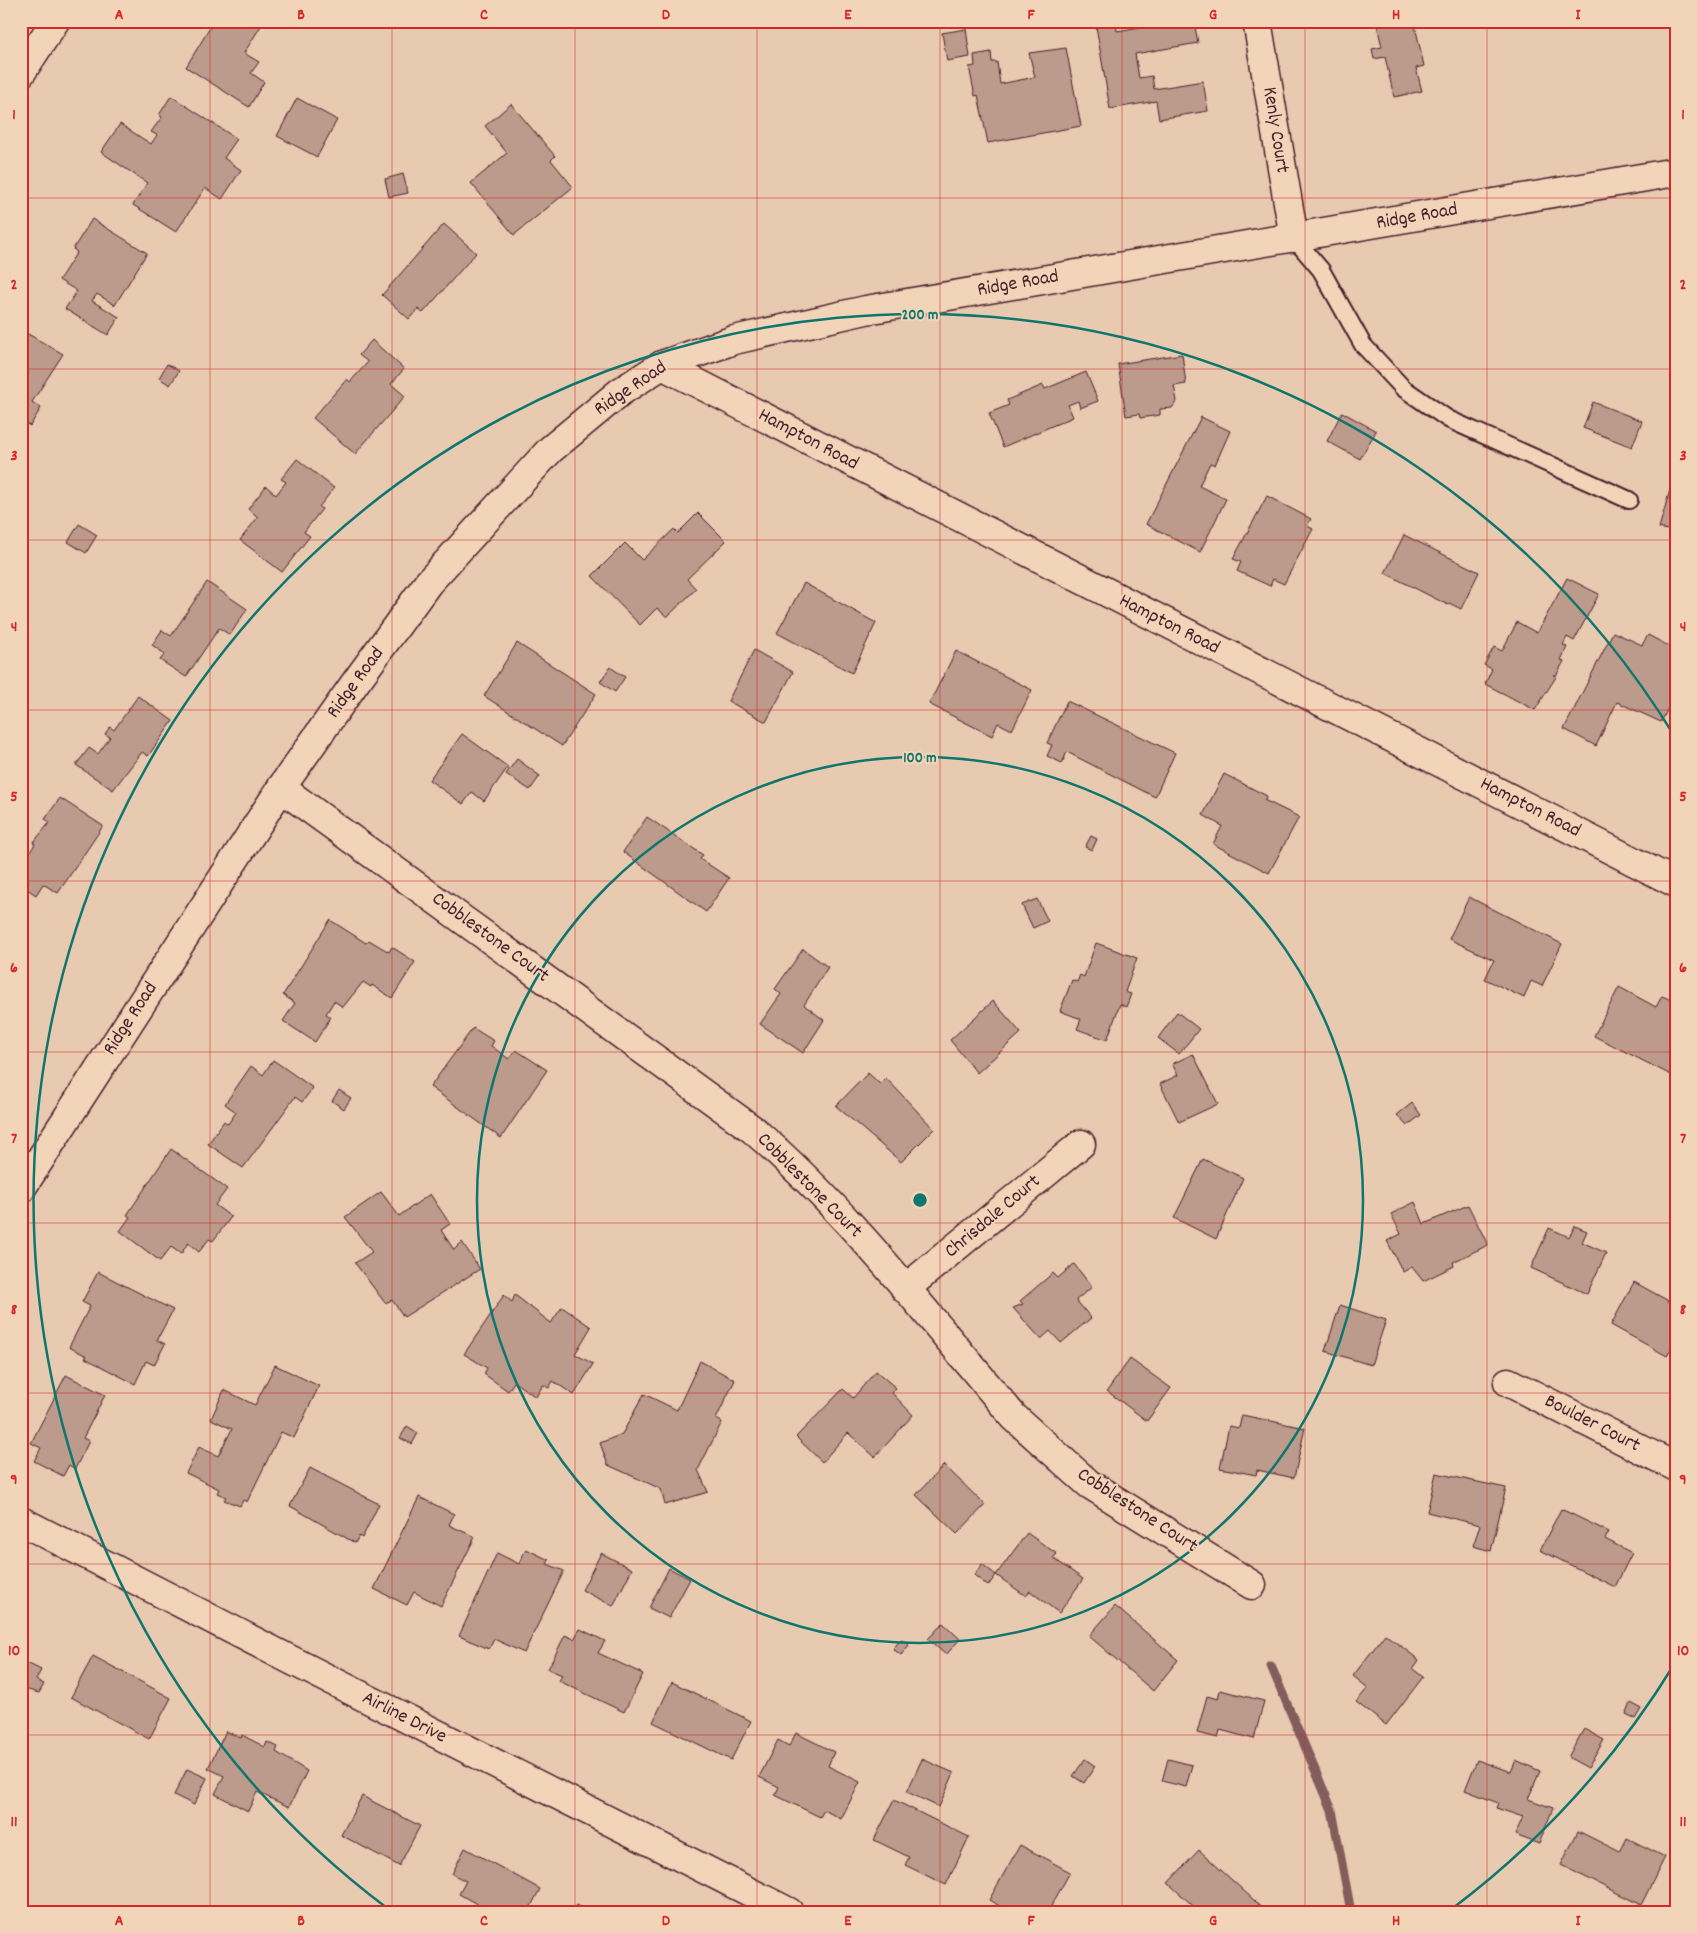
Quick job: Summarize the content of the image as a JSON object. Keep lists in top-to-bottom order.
{
  "streets": {
    "street": [
      "Kenly Court",
      "Ridge Road",
      "Hampton Road",
      "Cobblestone Court",
      "Chrisdale Court",
      "Boulder Court",
      "Airline Drive"
    ]
  },
  "crossings": [
    ["Kenly Court", "Ridge Road"],
    ["Ridge Road", "Hampton Road"],
    ["Ridge Road", "Cobblestone Court"],
    ["Cobblestone Court", "Chrisdale Court"]
  ],
  "grid": {
    "columns": [
      "A",
      "B",
      "C",
      "D",
      "E",
      "F",
      "G",
      "H",
      "I"
    ],
    "rows": [
      "1",
      "2",
      "3",
      "4",
      "5",
      "6",
      "7",
      "8",
      "9",
      "10",
      "11"
    ]
  },
  "rings": ["200 m", "100 m"]
}
